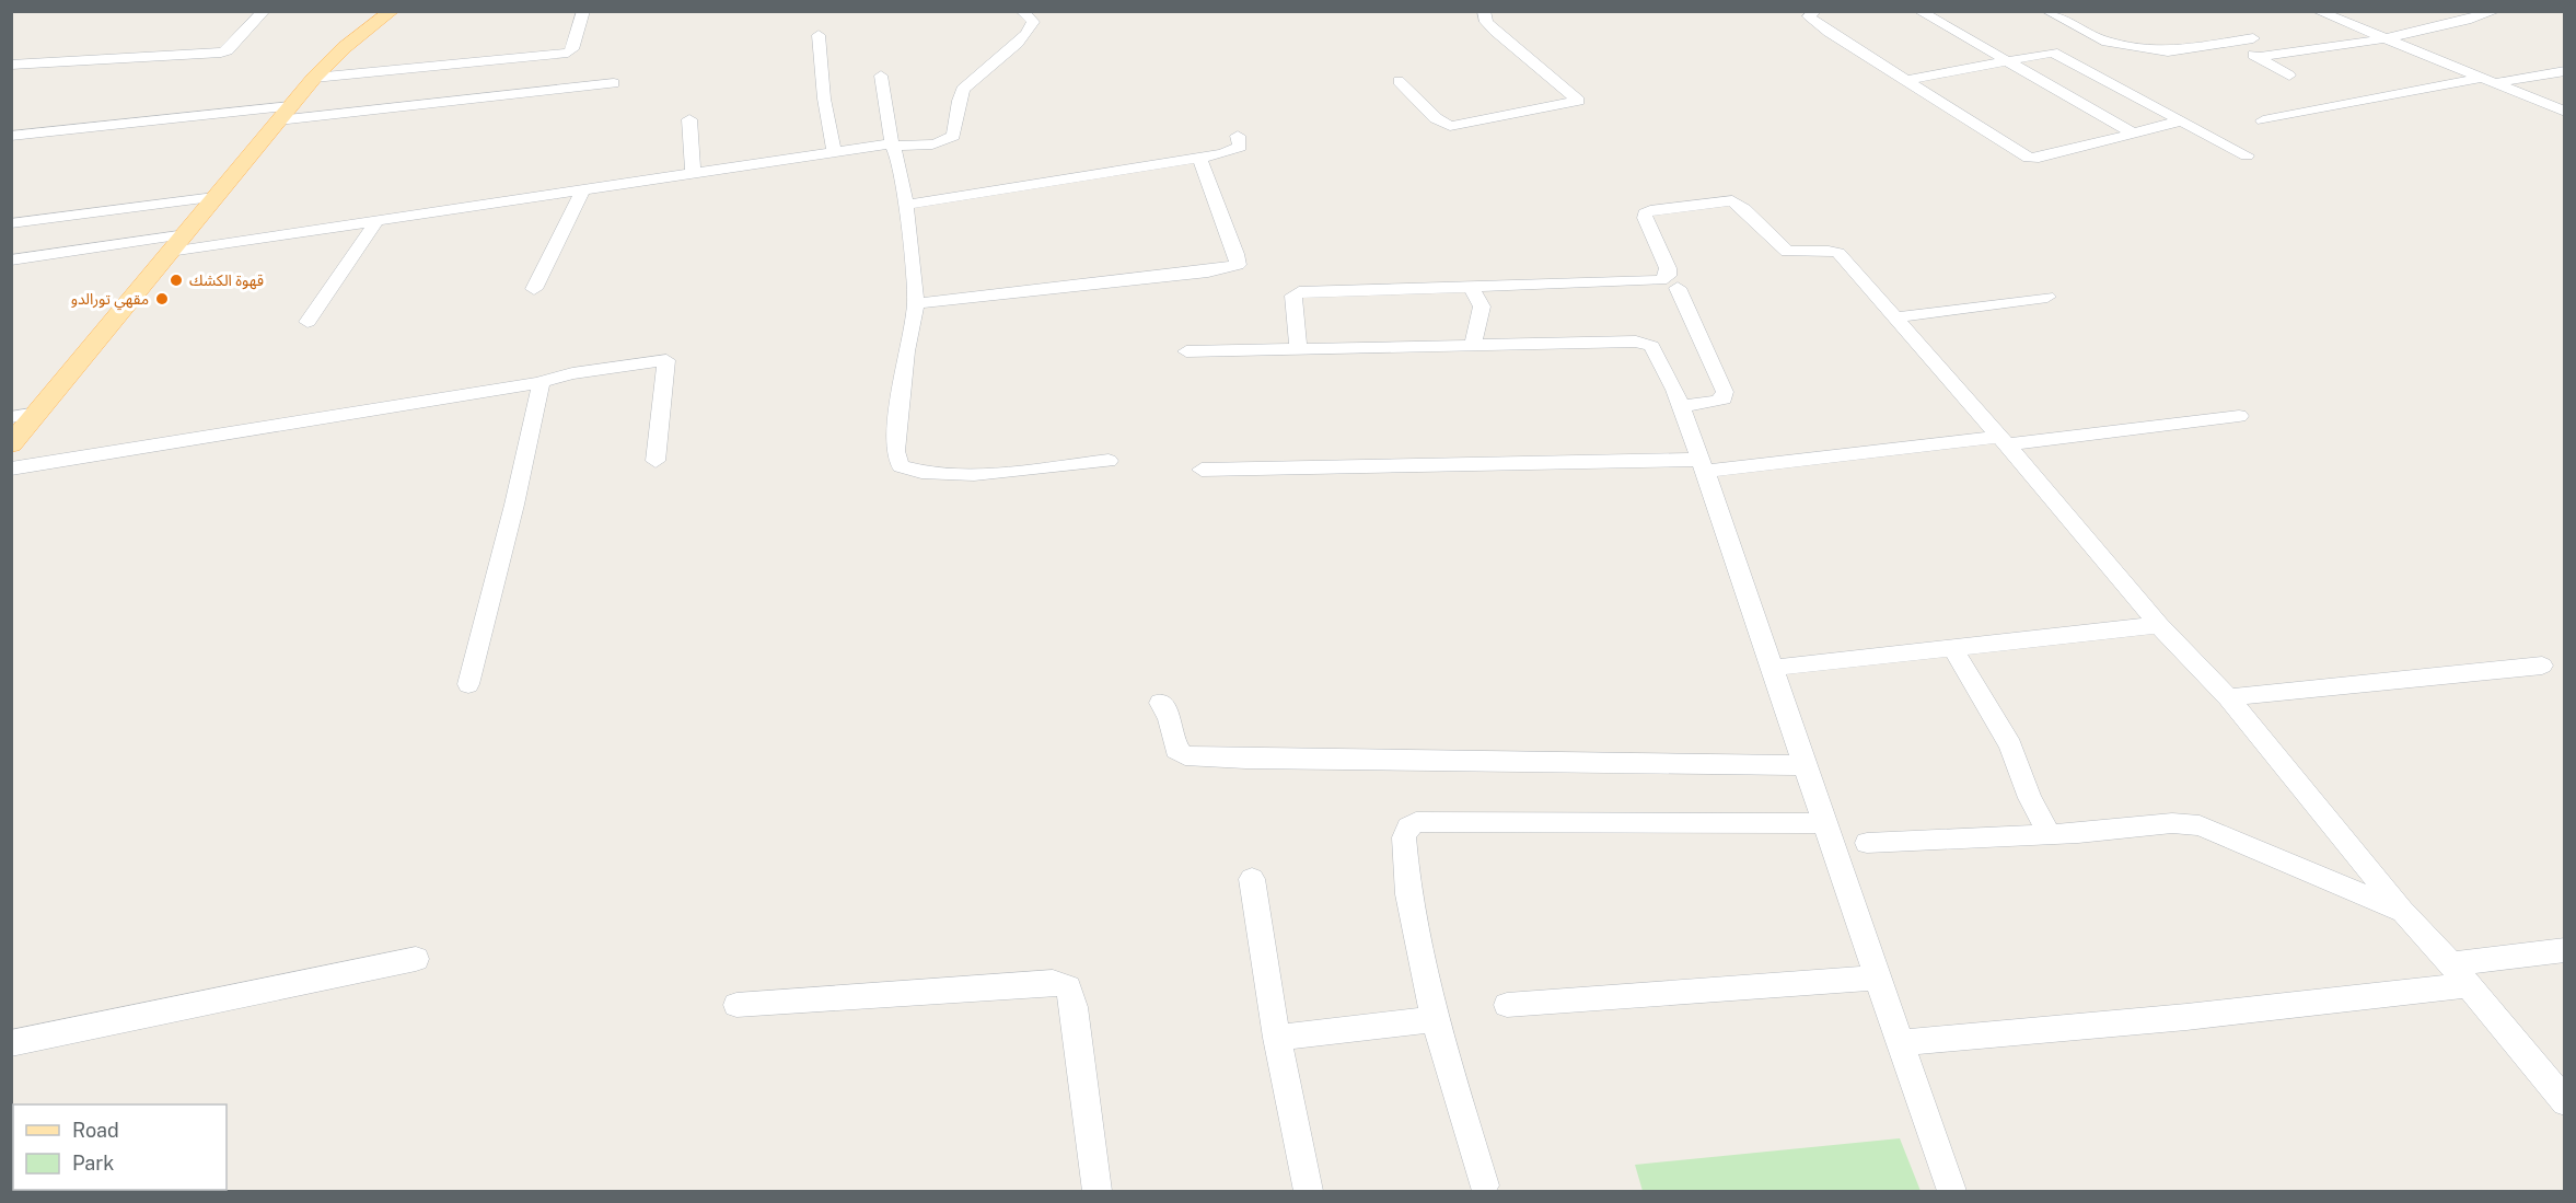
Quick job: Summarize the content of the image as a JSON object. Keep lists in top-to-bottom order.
{
  "places": ["قهوة الكشك", "مقهي تورالدو"],
  "legend": ["Road", "Park"]
}
